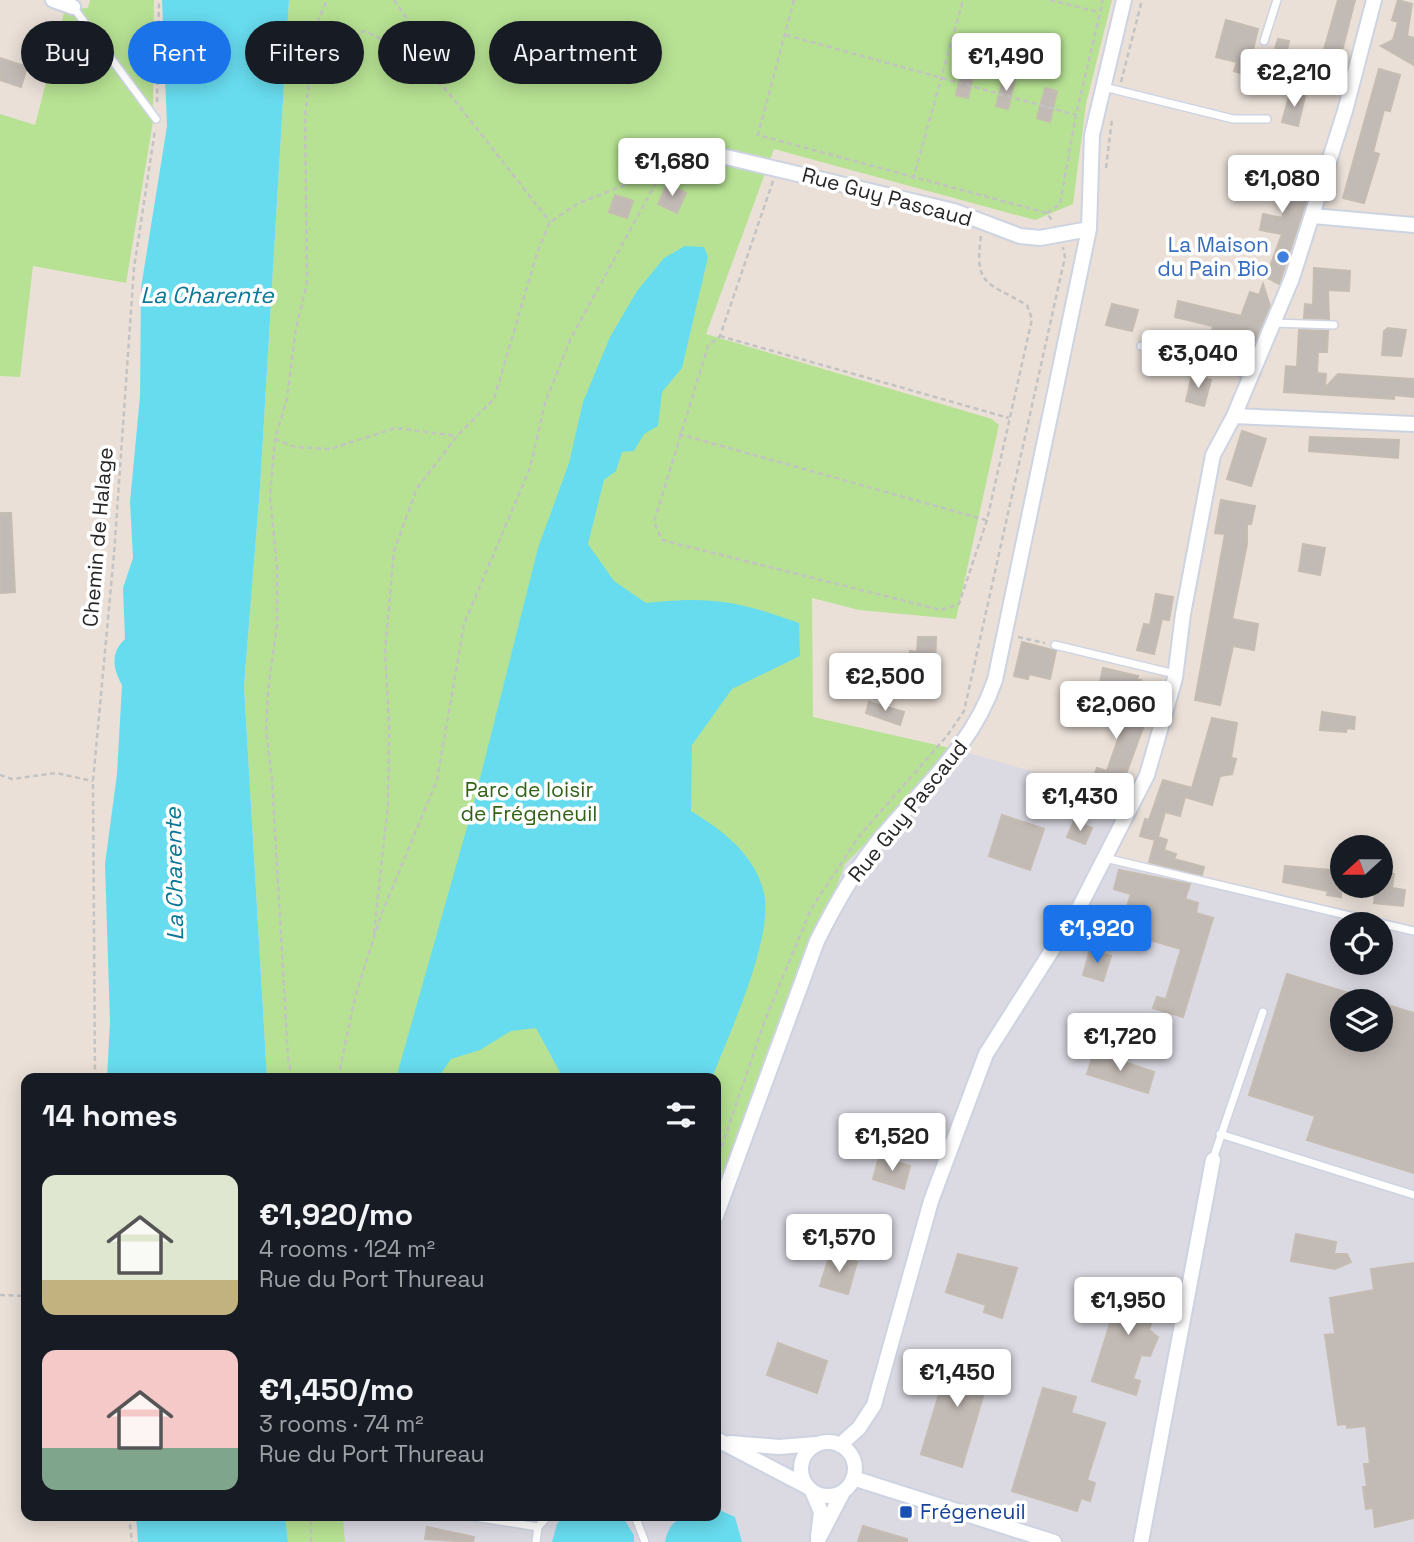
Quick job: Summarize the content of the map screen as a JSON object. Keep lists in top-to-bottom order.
{
  "streets": {
    "street": ["Rue Guy Pascaud"],
    "path": ["Chemin de Halage"]
  },
  "water": ["La Charente"],
  "parks": ["Parc de loisir de Frégeneuil"],
  "places": {
    "other": ["La Maison du Pain Bio"],
    "transit": ["Frégeneuil"]
  },
  "north": "left",
  "page": {
    "chip": [
      "Buy",
      "Rent",
      "Filters",
      "New",
      "Apartment"
    ],
    "price": [
      "€1,490",
      "€2,210",
      "€1,680",
      "€1,080",
      "€3,040",
      "€2,500",
      "€2,060",
      "€1,430",
      "€1,920",
      "€1,720",
      "€1,520",
      "€1,570",
      "€1,950",
      "€1,450"
    ],
    "heading": "14 homes",
    "list": [
      {
        "name": "€1,920/mo",
        "note": "4 rooms · 124 m² · Rue du Port Thureau"
      },
      {
        "name": "€1,450/mo",
        "note": "3 rooms · 74 m² · Rue du Port Thureau"
      }
    ]
  }
}
